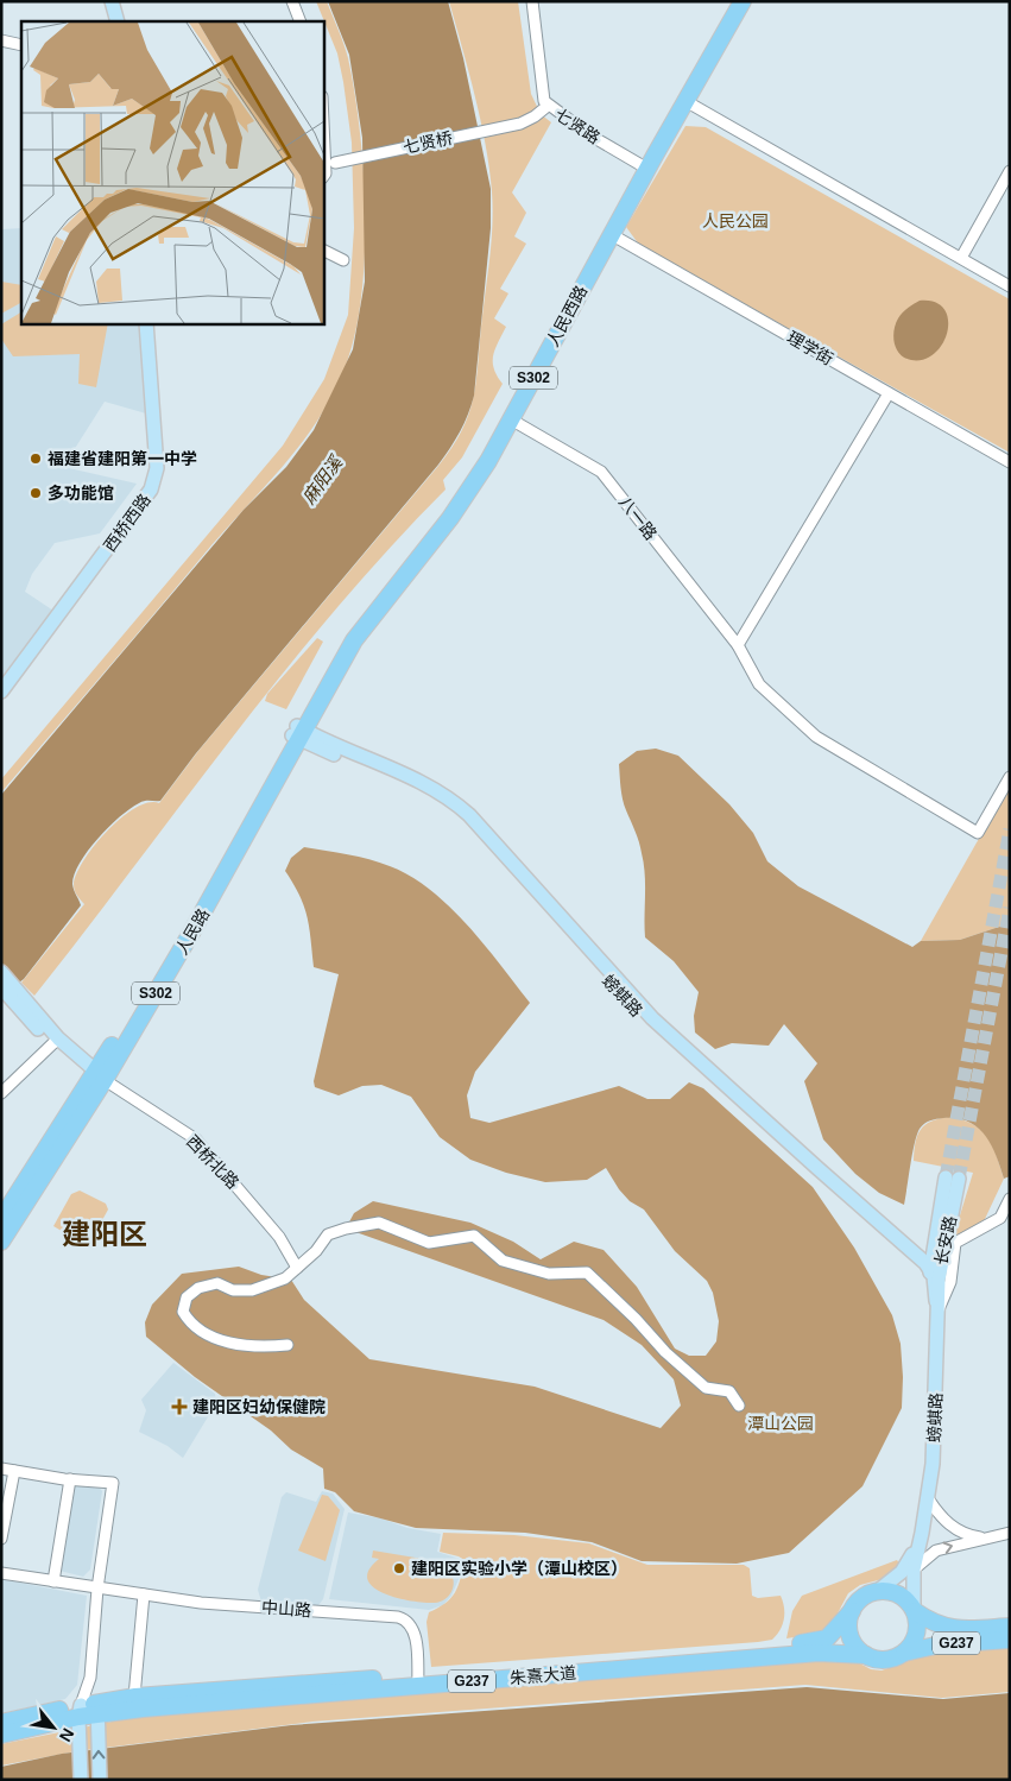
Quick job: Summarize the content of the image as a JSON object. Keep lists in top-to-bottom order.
{
  "streets": {
    "highway": [
      "人民西路",
      "S302",
      "人民路",
      "G237",
      "朱熹大道"
    ],
    "main road": ["西桥西路", "螃蜞路", "长安路"],
    "street": [
      "七贤路",
      "七贤桥",
      "理学街",
      "八一路",
      "西桥北路",
      "中山路"
    ]
  },
  "crossings": [
    ["七贤路", "七贤桥"],
    ["七贤路", "人民西路"],
    ["人民西路", "理学街"],
    ["人民西路", "八一路"],
    ["人民西路", "人民路"],
    ["人民西路", "螃蜞路"],
    ["人民路", "螃蜞路"],
    ["人民路", "西桥北路"],
    ["螃蜞路", "长安路"],
    ["中山路", "朱熹大道"],
    ["G237", "朱熹大道"]
  ],
  "districts": ["建阳区"],
  "water": ["麻阳溪"],
  "parks": ["人民公园", "潭山公园"],
  "places": {
    "other": ["福建省建阳第一中学", "多功能馆", "建阳区实验小学（潭山校区）"],
    "health": ["建阳区妇幼保健院"]
  },
  "north": "bottom right"
}
